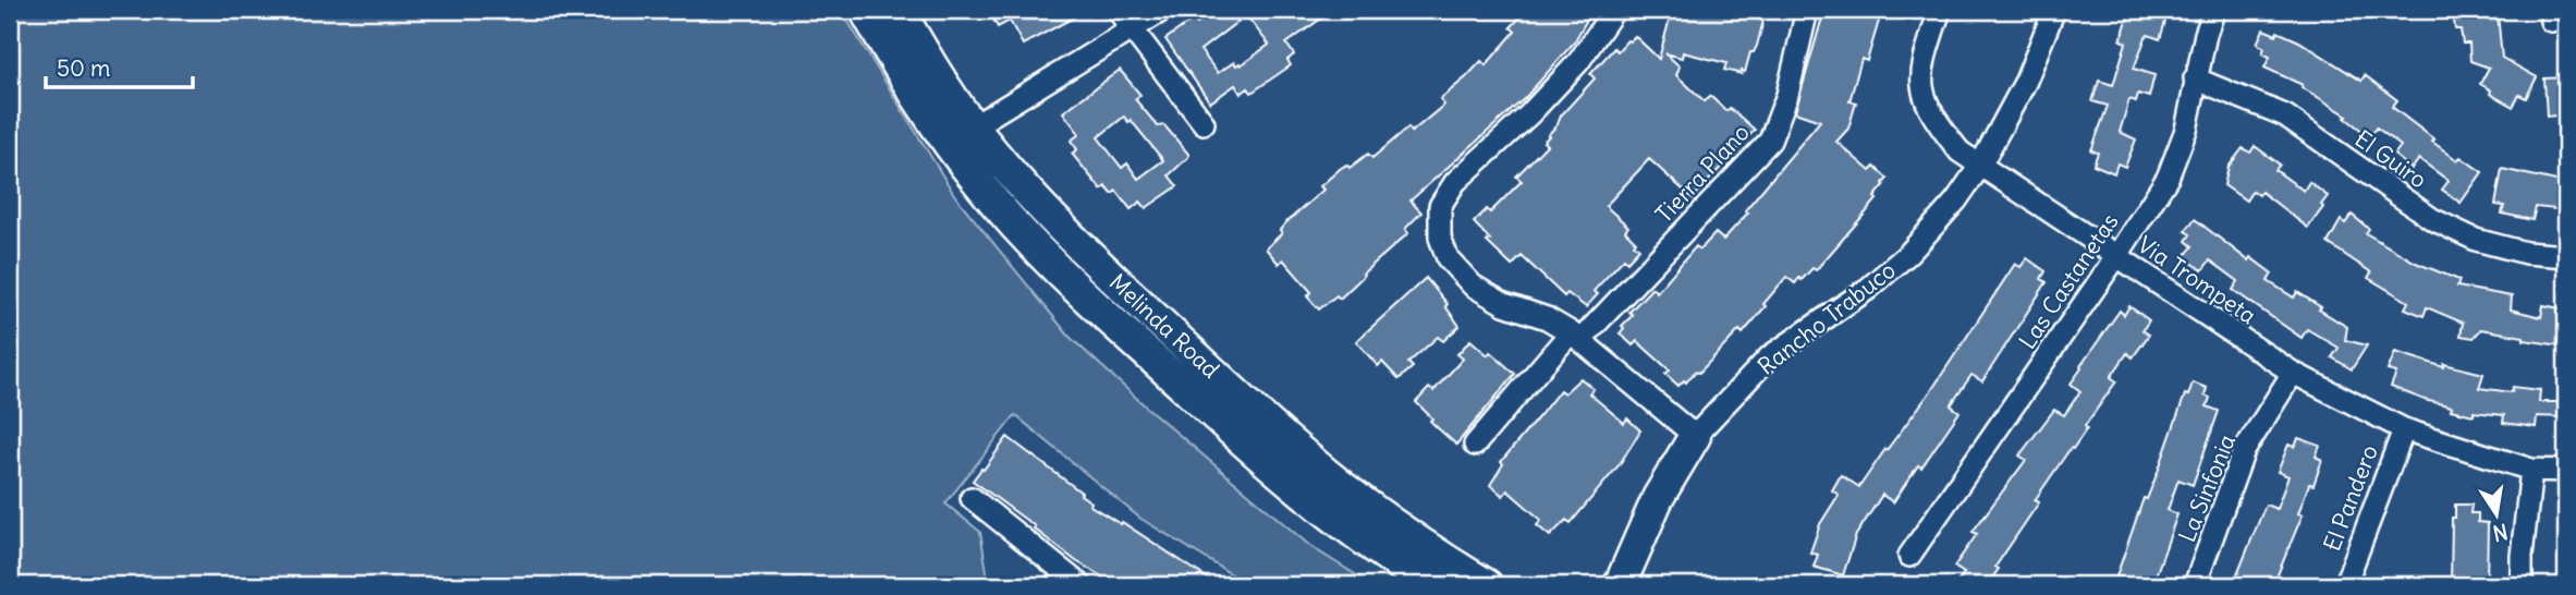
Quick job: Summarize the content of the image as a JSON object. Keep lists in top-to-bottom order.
{
  "streets": {
    "main road": ["Rancho Trabuco", "Melinda Road"],
    "street": [
      "El Guiro",
      "Tierra Plano",
      "Via Trompeta",
      "Las Castanetas",
      "La Sinfonia",
      "El Pandero"
    ]
  },
  "crossings": [
    ["El Guiro", "Las Castanetas"],
    ["Via Trompeta", "Las Castanetas"],
    ["Via Trompeta", "Rancho Trabuco"],
    ["Via Trompeta", "La Sinfonia"],
    ["Via Trompeta", "El Pandero"]
  ],
  "scale_bar": "50 m",
  "north": "bottom"
}
